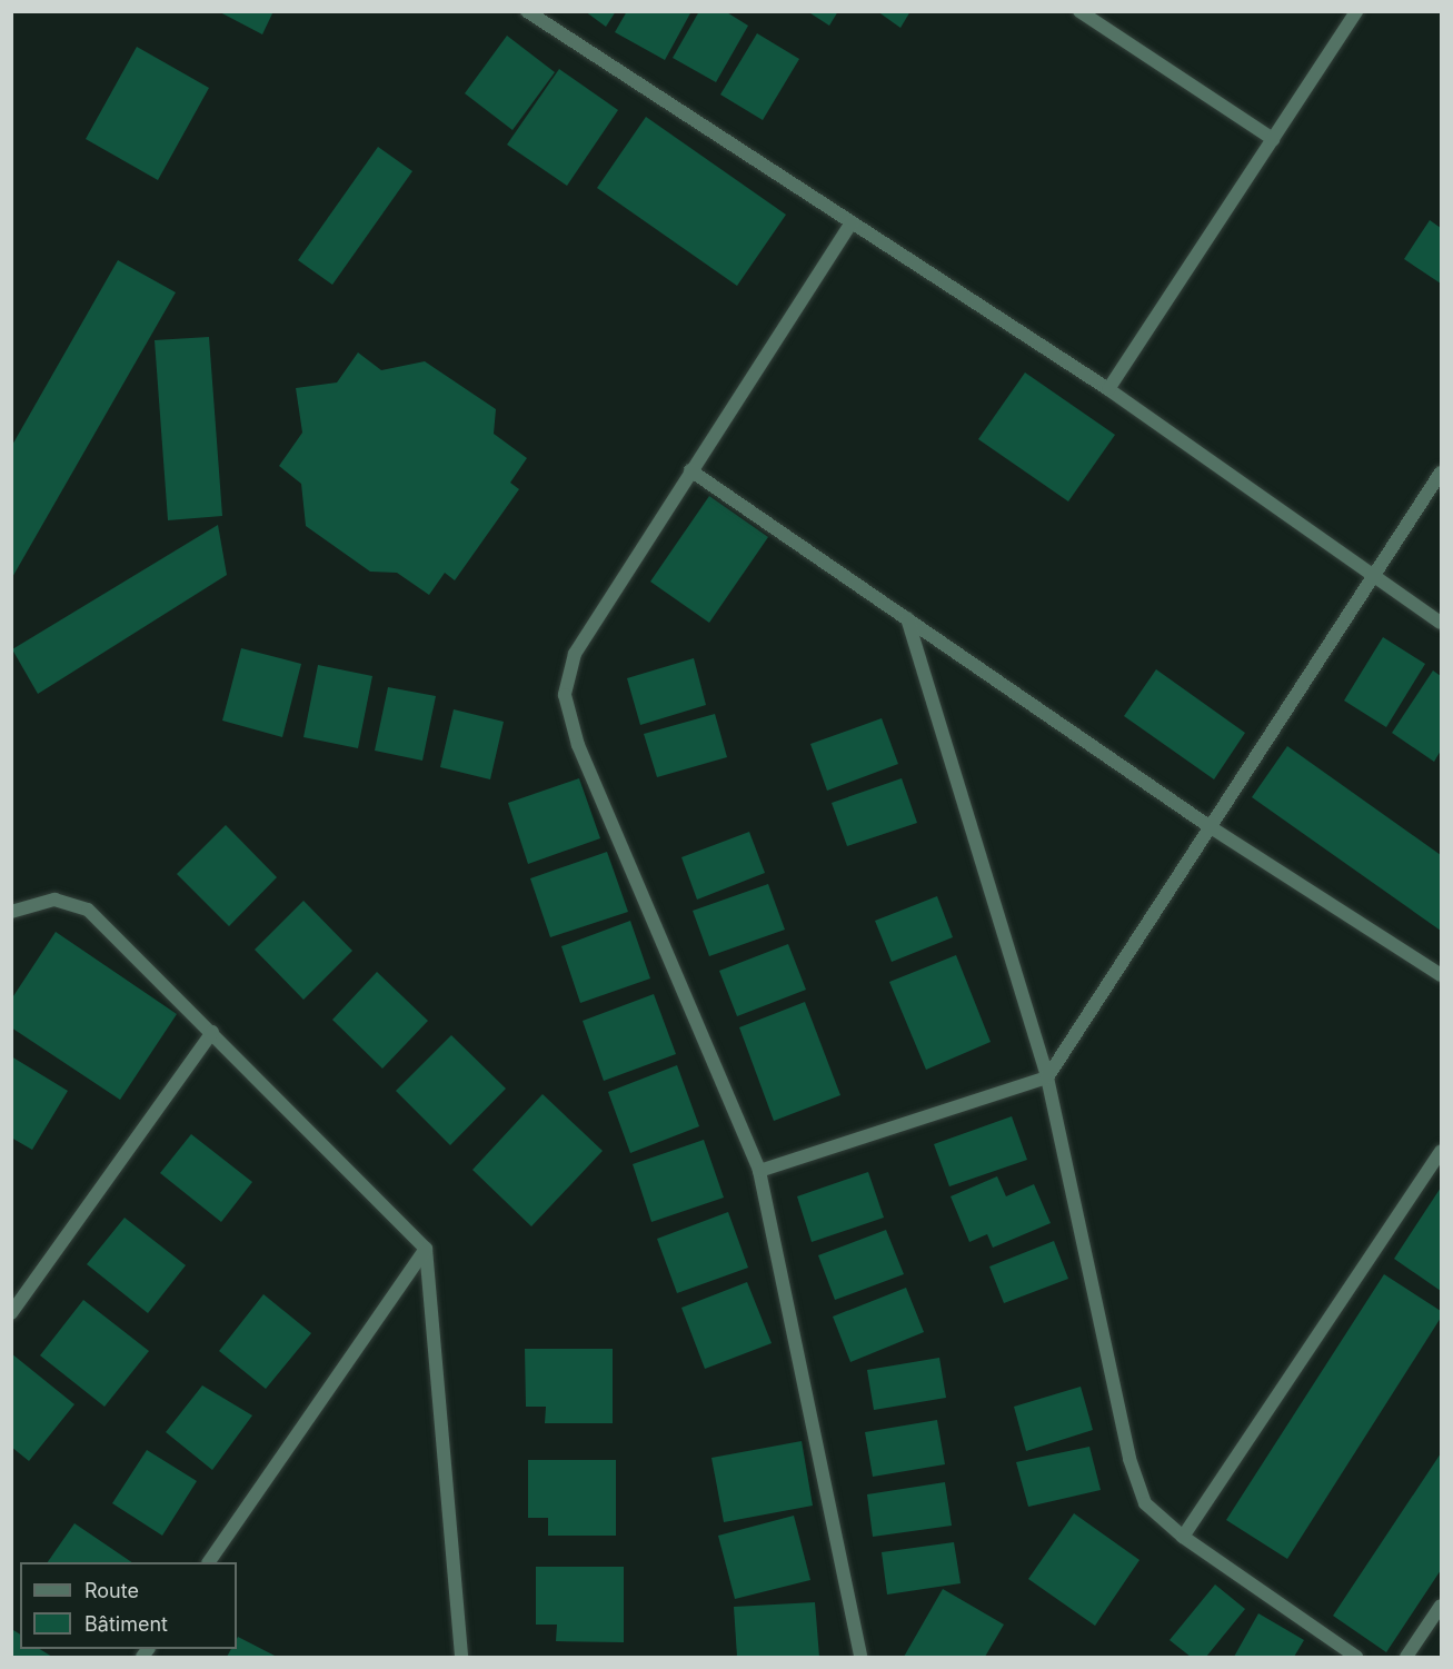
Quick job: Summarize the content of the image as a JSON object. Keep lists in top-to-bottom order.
{
  "legend": ["Route", "Bâtiment"]
}
